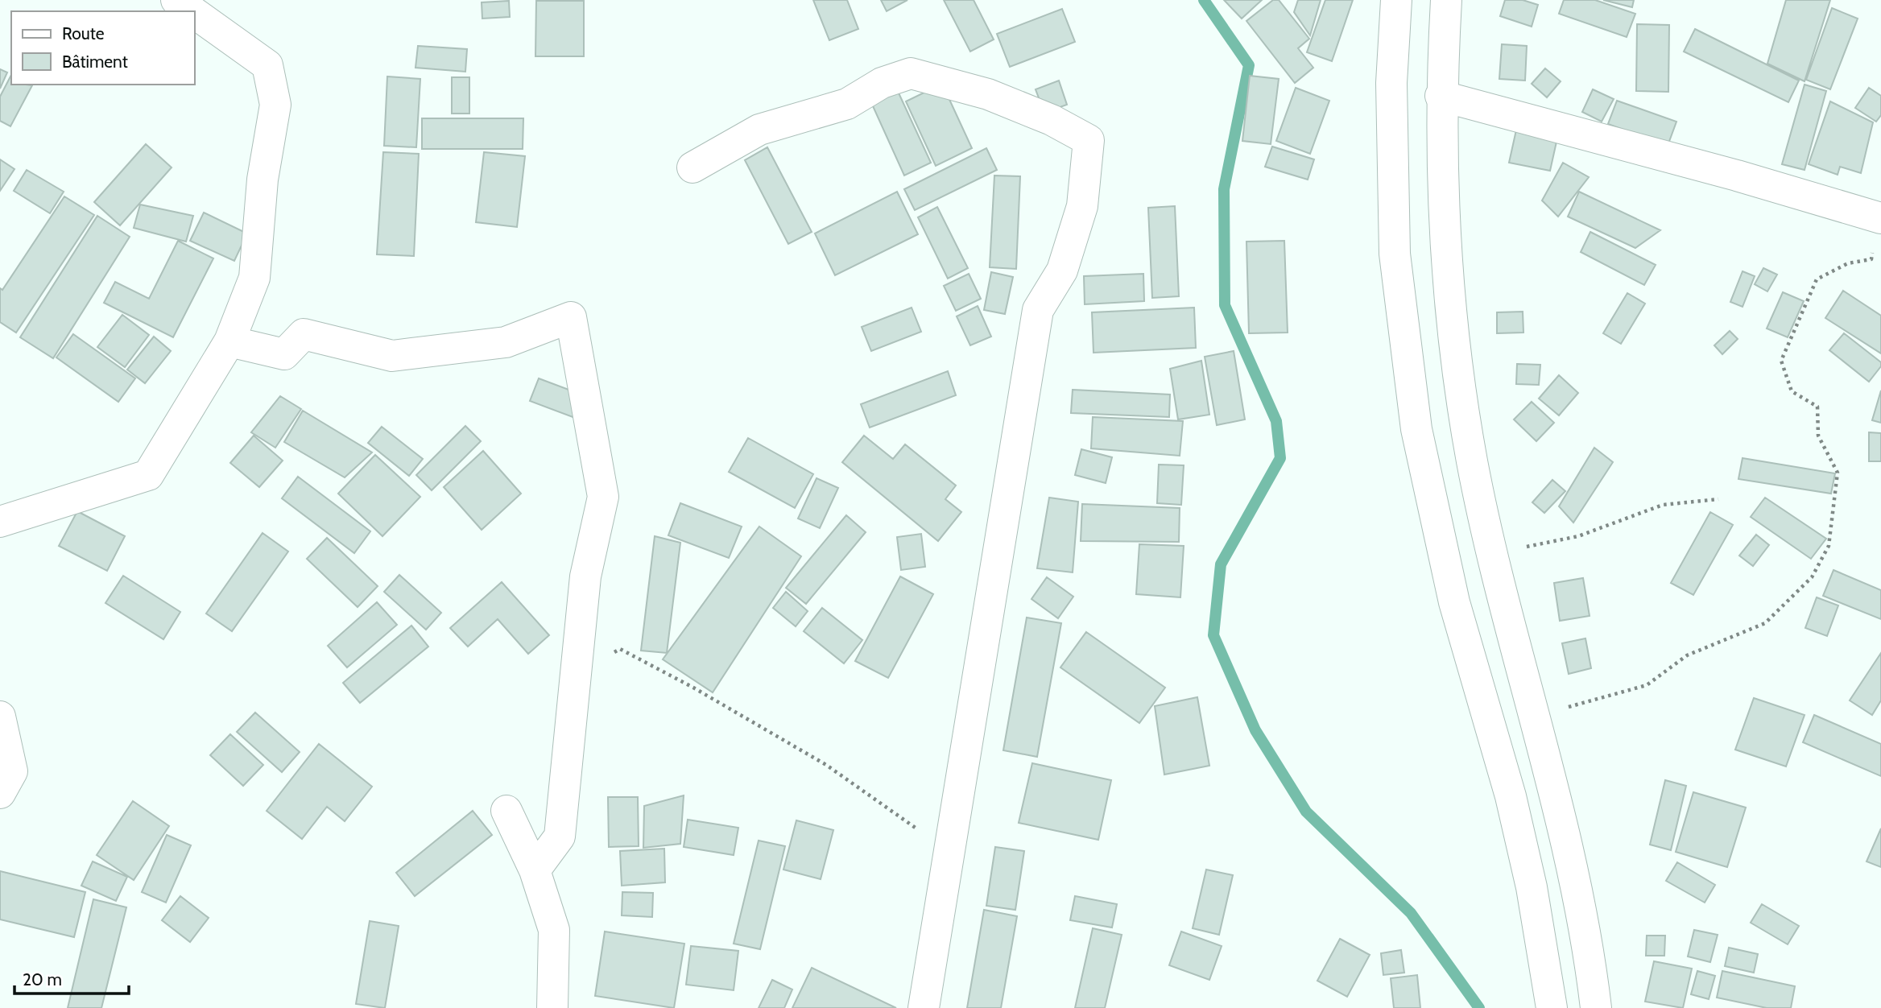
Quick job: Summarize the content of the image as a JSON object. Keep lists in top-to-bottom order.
{
  "legend": ["Route", "Bâtiment"],
  "scale_bar": "20 m"
}
